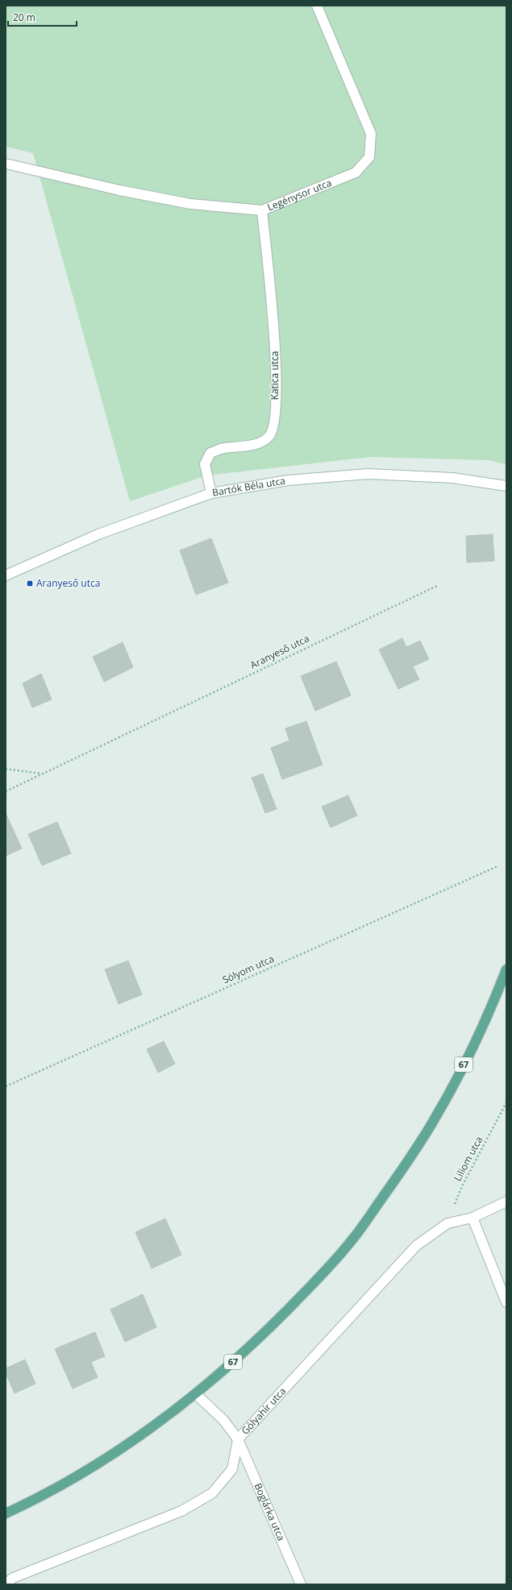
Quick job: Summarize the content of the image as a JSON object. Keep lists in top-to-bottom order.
{
  "streets": {
    "main road": ["67"],
    "street": [
      "Legénysor utca",
      "Katica utca",
      "Bartók Béla utca",
      "Gólyahír utca",
      "Boglárka utca"
    ],
    "path": ["Aranyeső utca", "Sólyom utca", "Liliom utca"]
  },
  "crossings": [
    ["Legénysor utca", "Katica utca"],
    ["Katica utca", "Bartók Béla utca"],
    ["67", "Boglárka utca"],
    ["Liliom utca", "Gólyahír utca"],
    ["Gólyahír utca", "Boglárka utca"]
  ],
  "places": {
    "transit": ["Aranyeső utca"]
  },
  "scale_bar": "20 m"
}
